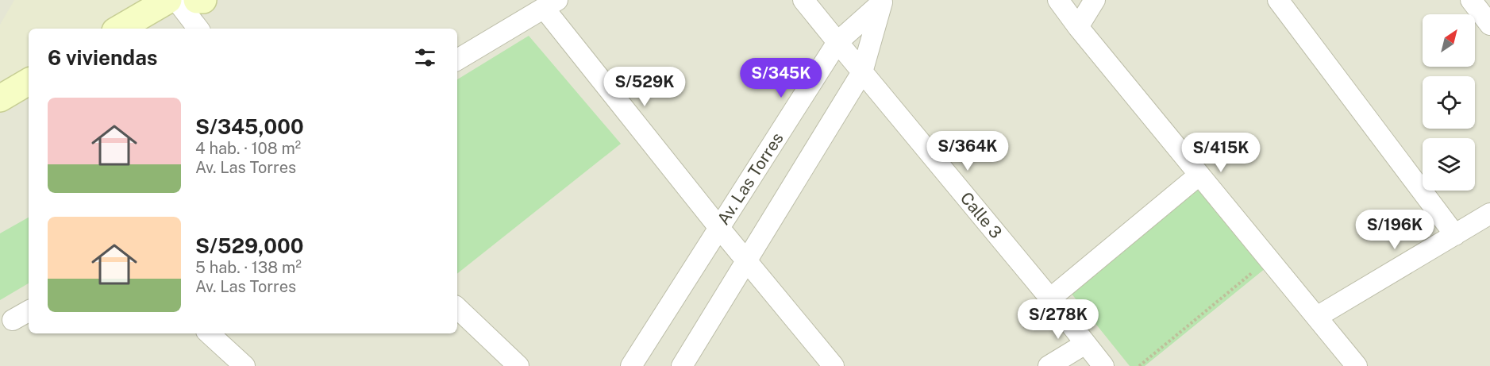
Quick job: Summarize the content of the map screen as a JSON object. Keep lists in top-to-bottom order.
{
  "streets": {
    "street": ["Av. Las Torres", "Calle 3"]
  },
  "crossings": [
    ["Av. Las Torres", "Calle 3"]
  ],
  "north": "top right",
  "page": {
    "heading": "6 viviendas",
    "price": [
      "S/345K",
      "S/529K",
      "S/364K",
      "S/415K",
      "S/196K",
      "S/278K"
    ],
    "list": [
      {
        "name": "S/345,000",
        "note": "4 hab. · 108 m² · Av. Las Torres"
      },
      {
        "name": "S/529,000",
        "note": "5 hab. · 138 m² · Av. Las Torres"
      }
    ]
  }
}
